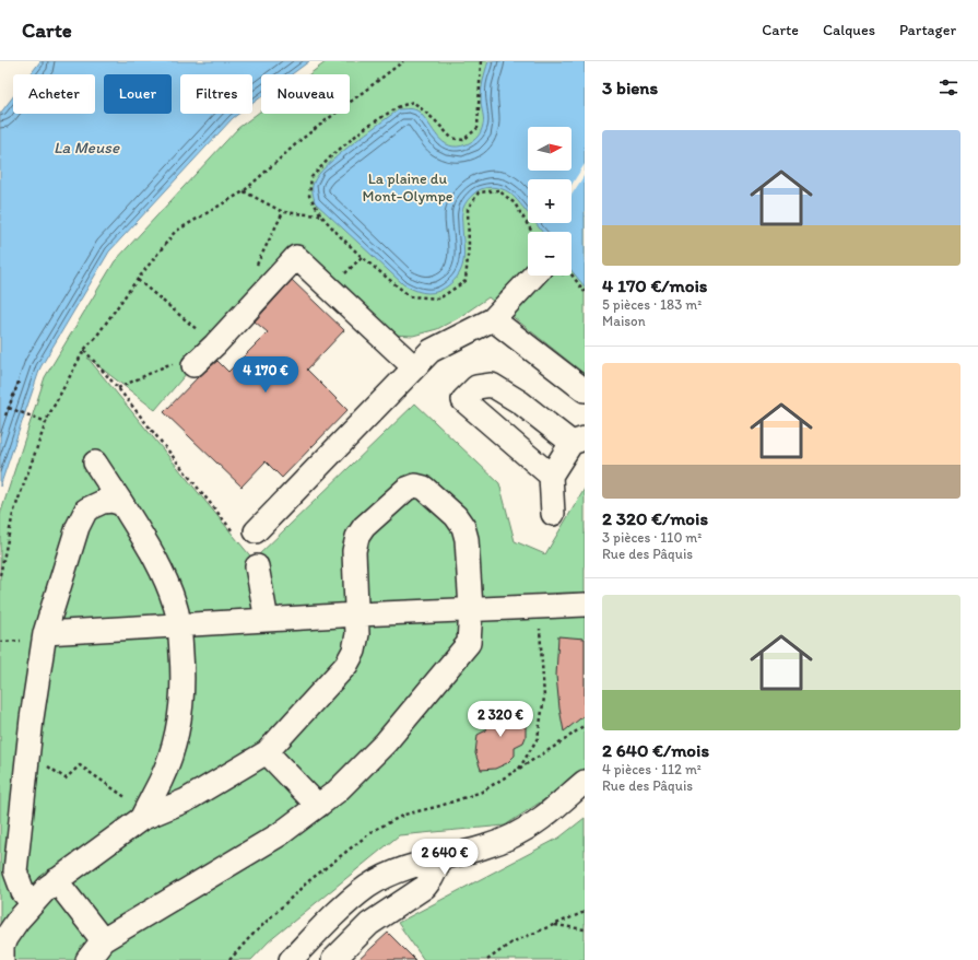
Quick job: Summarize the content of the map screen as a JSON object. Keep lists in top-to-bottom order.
{
  "water": ["La Meuse"],
  "parks": ["La plaine du Mont-Olympe"],
  "north": "right",
  "page": {
    "header": "Carte",
    "nav": ["Carte", "Calques", "Partager"],
    "heading": "3 biens",
    "chip": [
      "Acheter",
      "Louer",
      "Filtres",
      "Nouveau"
    ],
    "list": [
      {
        "name": "4 170 €/mois",
        "note": "5 pièces · 183 m² · Maison"
      },
      {
        "name": "2 320 €/mois",
        "note": "3 pièces · 110 m² · Rue des Pâquis"
      },
      {
        "name": "2 640 €/mois",
        "note": "4 pièces · 112 m² · Rue des Pâquis"
      }
    ],
    "map_buttons": ["+", "−"],
    "price": ["4 170 €", "2 320 €", "2 640 €"]
  }
}
